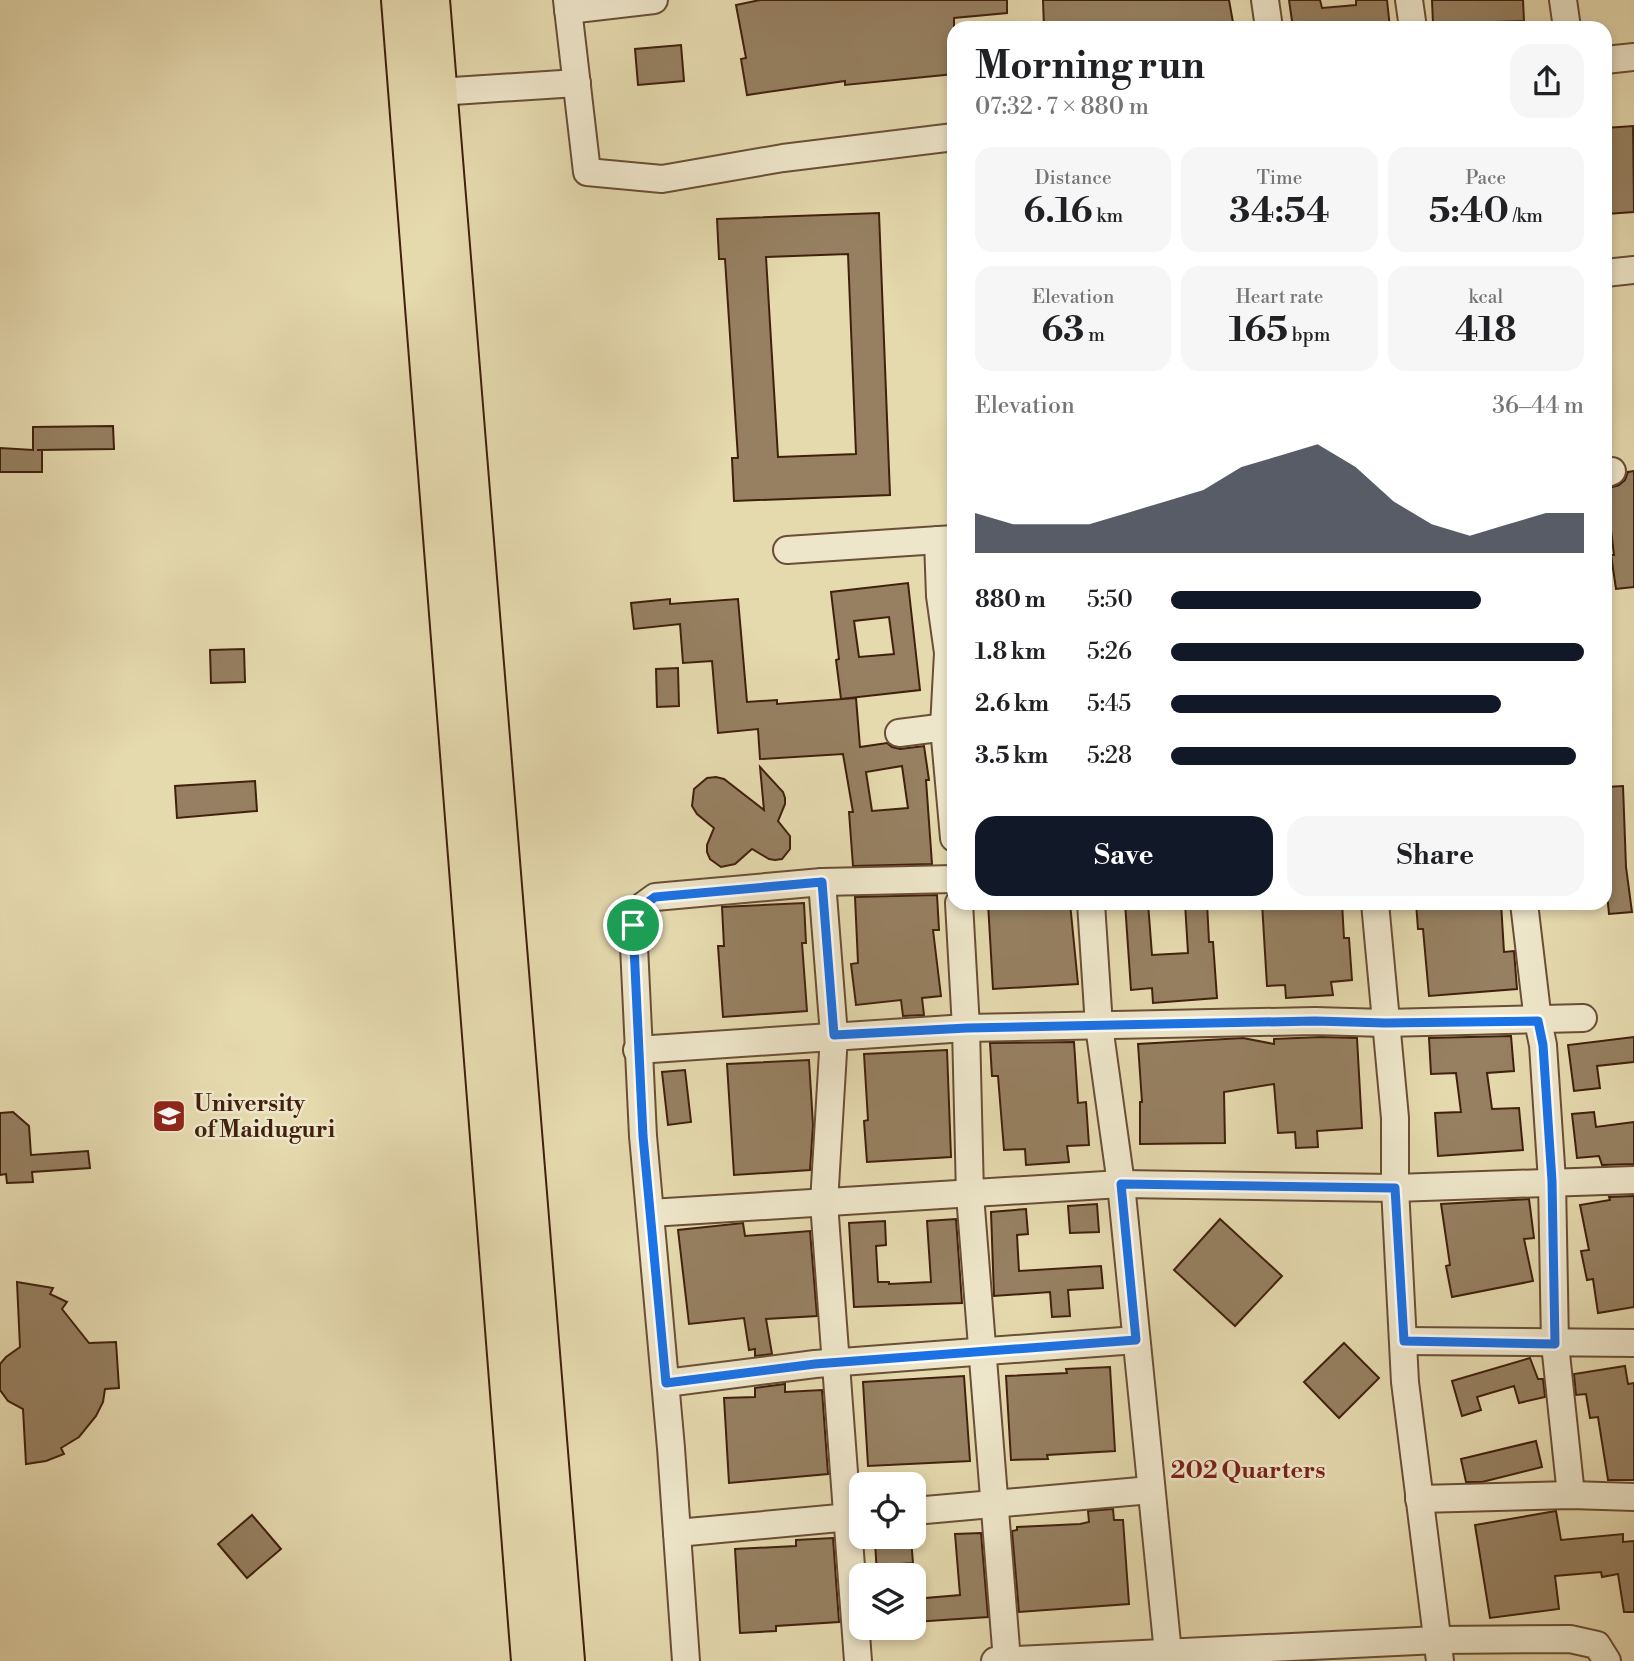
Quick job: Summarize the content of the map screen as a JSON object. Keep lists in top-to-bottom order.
{
  "districts": ["202 Quarters"],
  "places": {
    "school or university": ["University of Maiduguri"]
  },
  "page": {
    "heading": ["Morning run", "07:32 · 7 × 880 m"],
    "stats": [
      ["Distance", "6.16 km"],
      ["Time", "34:54"],
      ["Pace", "5:40 /km"],
      ["Elevation", "63 m"],
      ["Heart rate", "165 bpm"],
      ["kcal", "418"]
    ],
    "chart": ["Elevation", "36–44 m"],
    "list": [
      {
        "name": "880 m",
        "note": "5:50"
      },
      {
        "name": "1.8 km",
        "note": "5:26"
      },
      {
        "name": "2.6 km",
        "note": "5:45"
      },
      {
        "name": "3.5 km",
        "note": "5:28"
      }
    ],
    "buttons": ["Save", "Share"]
  }
}
